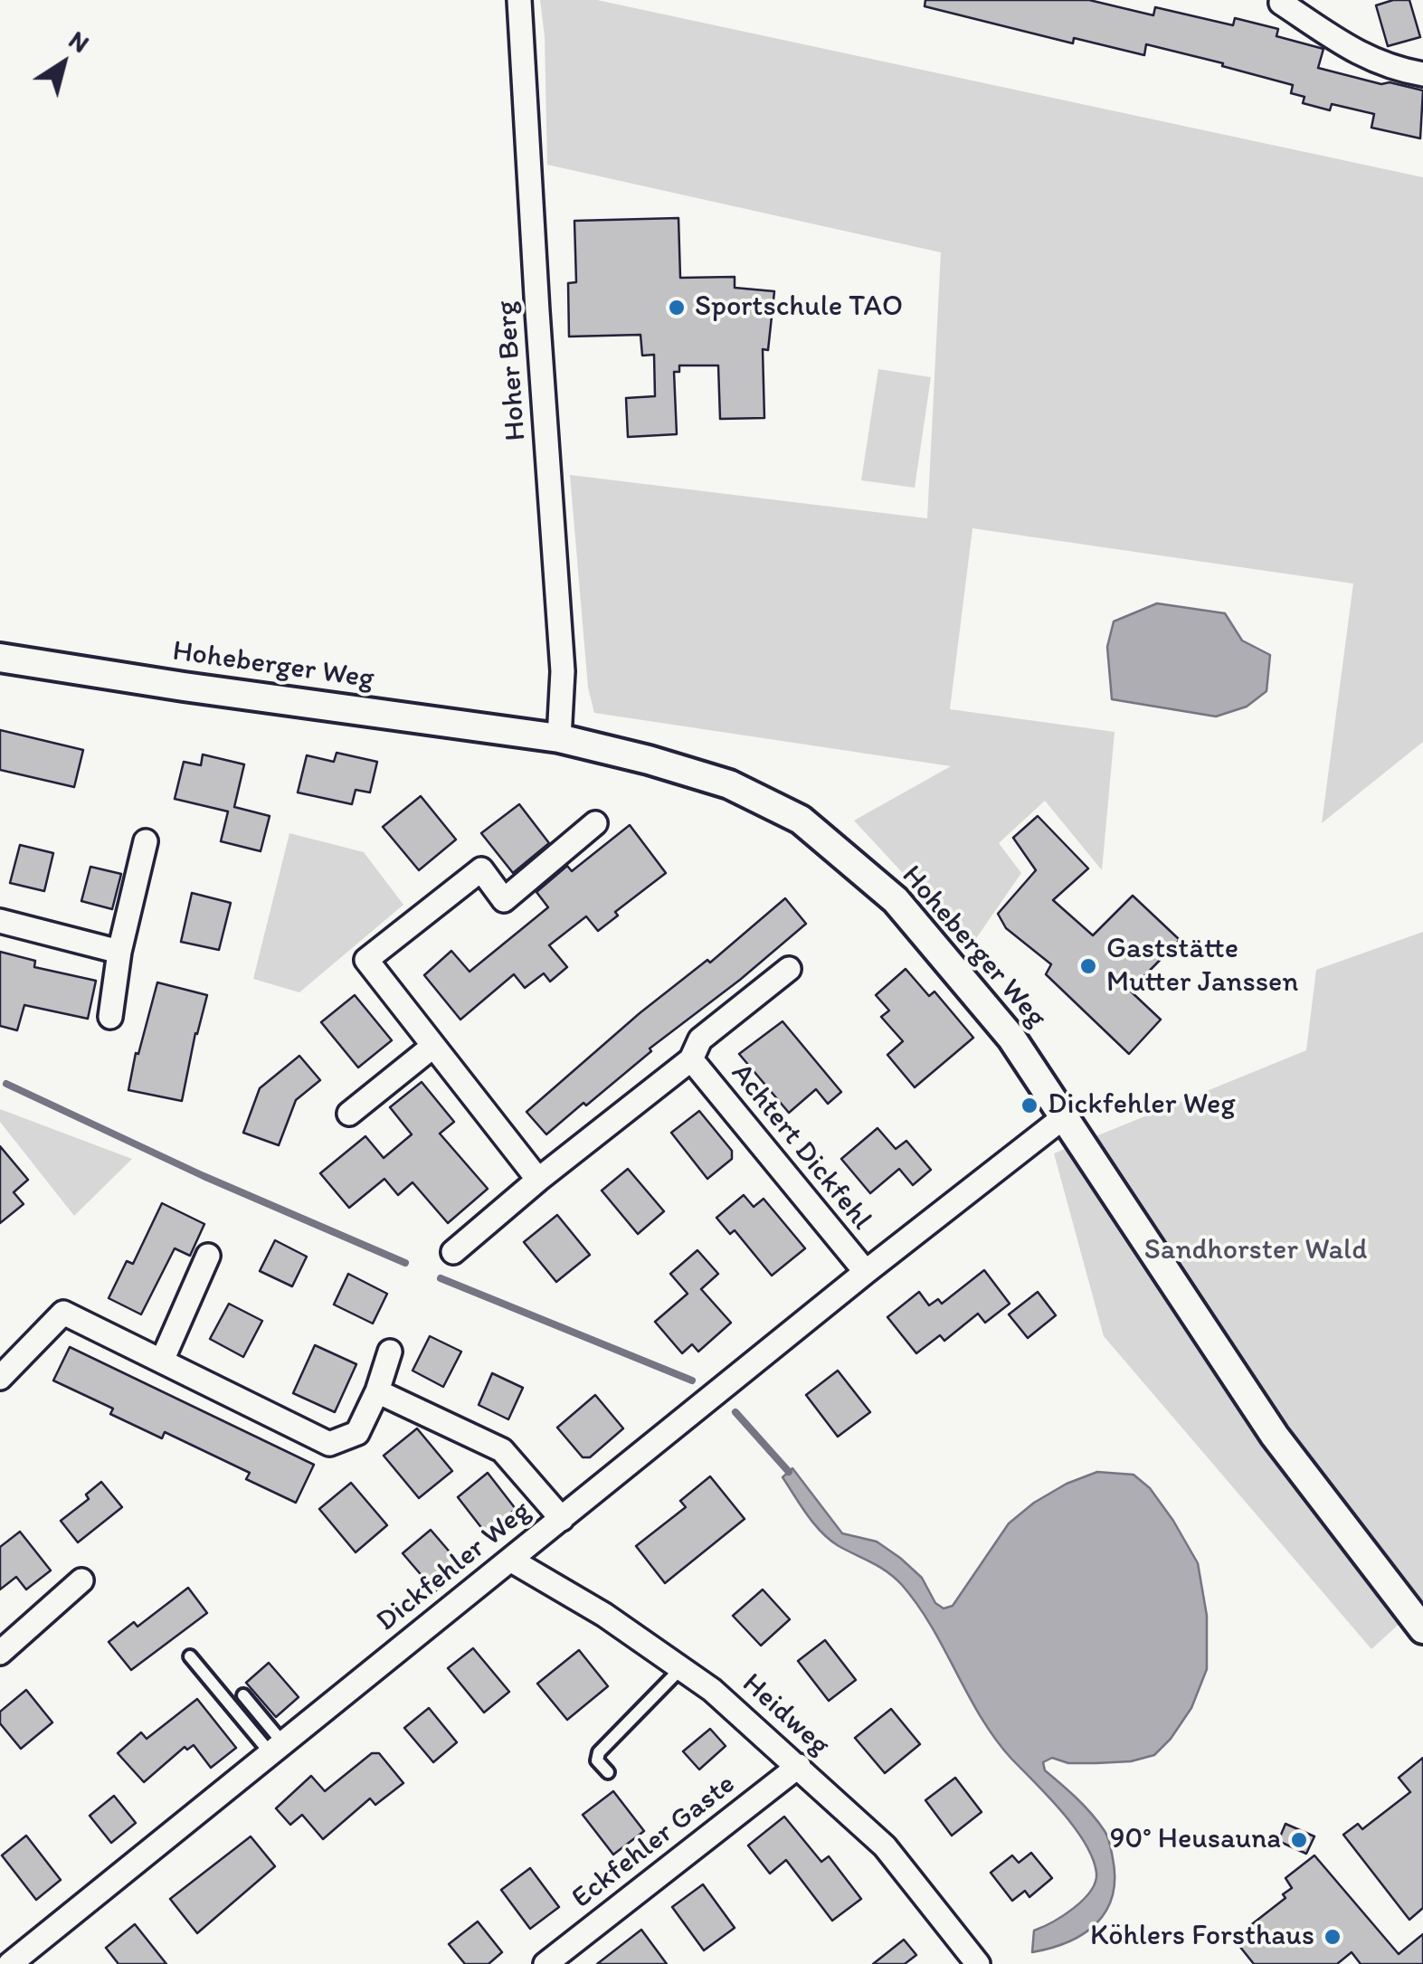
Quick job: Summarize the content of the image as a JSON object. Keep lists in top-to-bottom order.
{
  "streets": {
    "street": [
      "Hoher Berg",
      "Hoheberger Weg",
      "Achtert Dickfehl",
      "Dickfehler Weg",
      "Heidweg",
      "Eckfehler Gaste"
    ]
  },
  "crossings": [
    ["Hoher Berg", "Hoheberger Weg"],
    ["Hoheberger Weg", "Dickfehler Weg"],
    ["Achtert Dickfehl", "Dickfehler Weg"],
    ["Dickfehler Weg", "Heidweg"],
    ["Heidweg", "Eckfehler Gaste"]
  ],
  "parks": ["Sandhorster Wald"],
  "places": [
    "Sportschule TAO",
    "Gaststätte Mutter Janssen",
    "Dickfehler Weg",
    "90° Heusauna",
    "Köhlers Forsthaus"
  ],
  "north": "top right"
}
